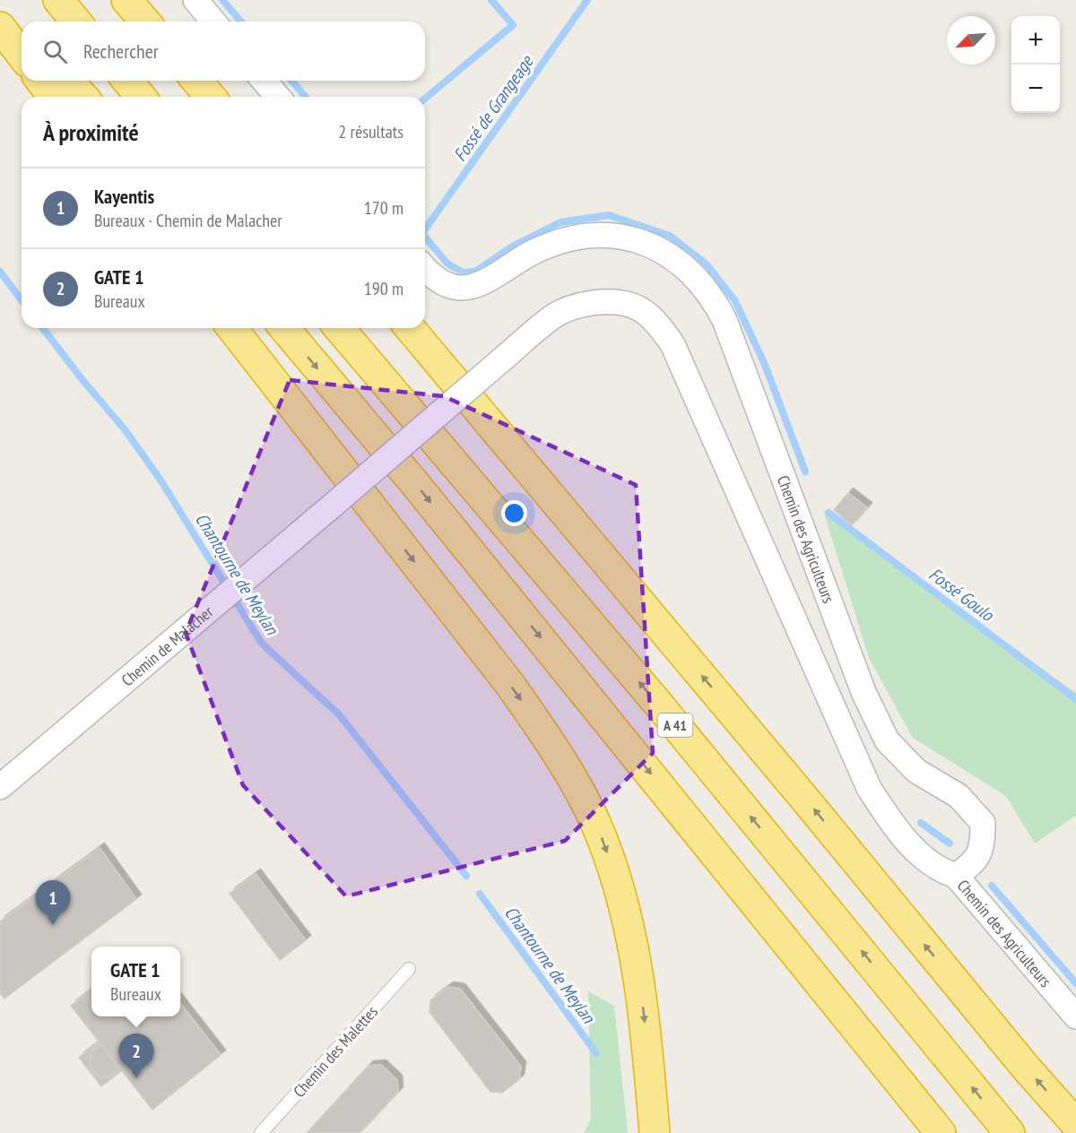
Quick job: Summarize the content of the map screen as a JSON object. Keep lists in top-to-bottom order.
{
  "streets": {
    "highway": ["A 41"],
    "street": ["Chemin des Agriculteurs", "Chemin de Malacher"],
    "lane": ["Chemin des Malettes"]
  },
  "crossings": [
    ["Chemin des Agriculteurs", "Chemin de Malacher"]
  ],
  "water": ["Fossé de Grangeage", "Chantourne de Meylan", "Fossé Goulo"],
  "north": "bottom left",
  "page": {
    "map_buttons": ["+", "−"],
    "search": "Rechercher",
    "heading": ["À proximité", "2 résultats"],
    "list": [
      {
        "mark": "1",
        "name": "Kayentis",
        "note": "Bureaux · Chemin de Malacher",
        "value": "170 m"
      },
      {
        "mark": "2",
        "name": "GATE 1",
        "note": "Bureaux",
        "value": "190 m"
      }
    ],
    "pins": ["1", "2"],
    "popup": ["GATE 1", "Bureaux"]
  }
}
